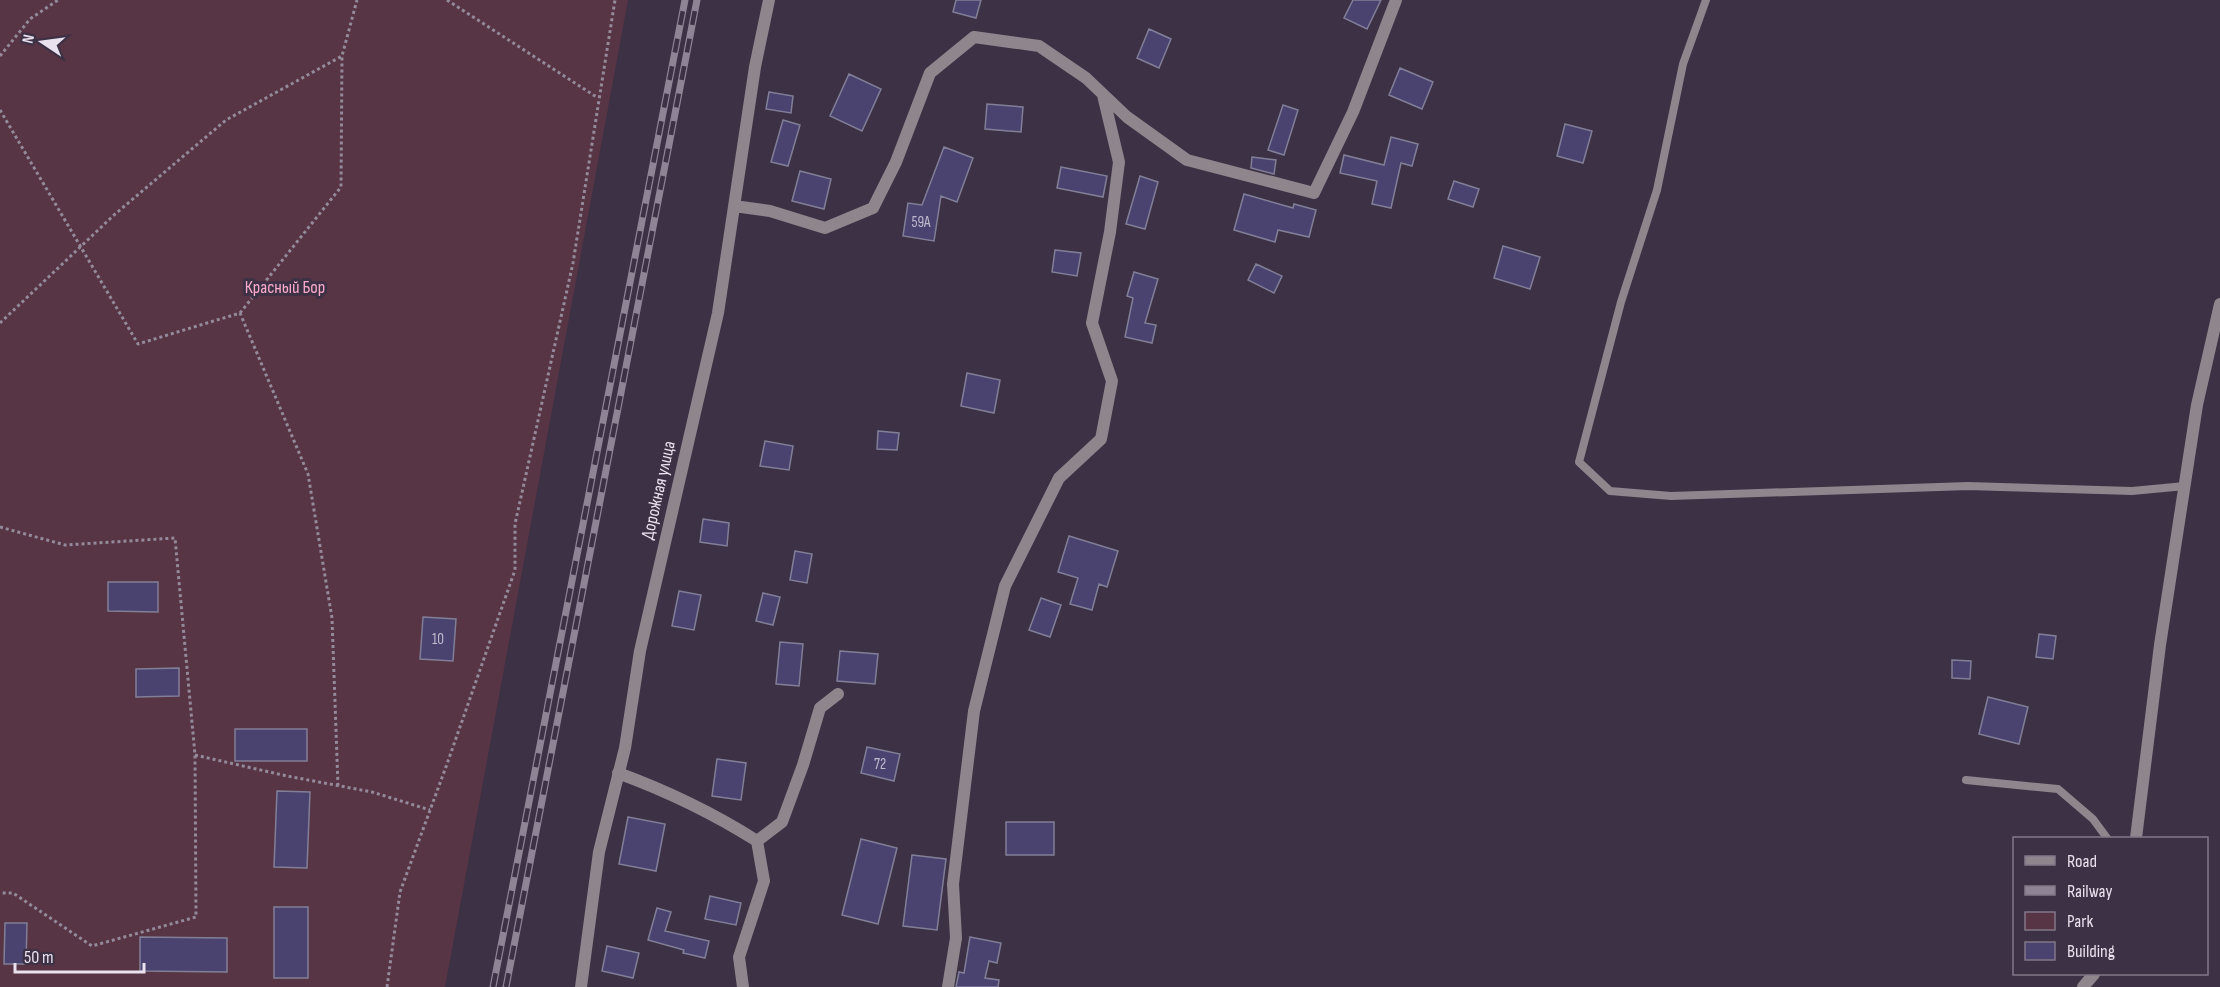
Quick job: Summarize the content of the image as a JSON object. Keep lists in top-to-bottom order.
{
  "streets": {
    "street": ["Дорожная улица"]
  },
  "parks": ["Красный Бор"],
  "house_numbers": ["59А", "10", "72"],
  "legend": [
    "Road",
    "Railway",
    "Park",
    "Building"
  ],
  "scale_bar": "50 m",
  "north": "left"
}
